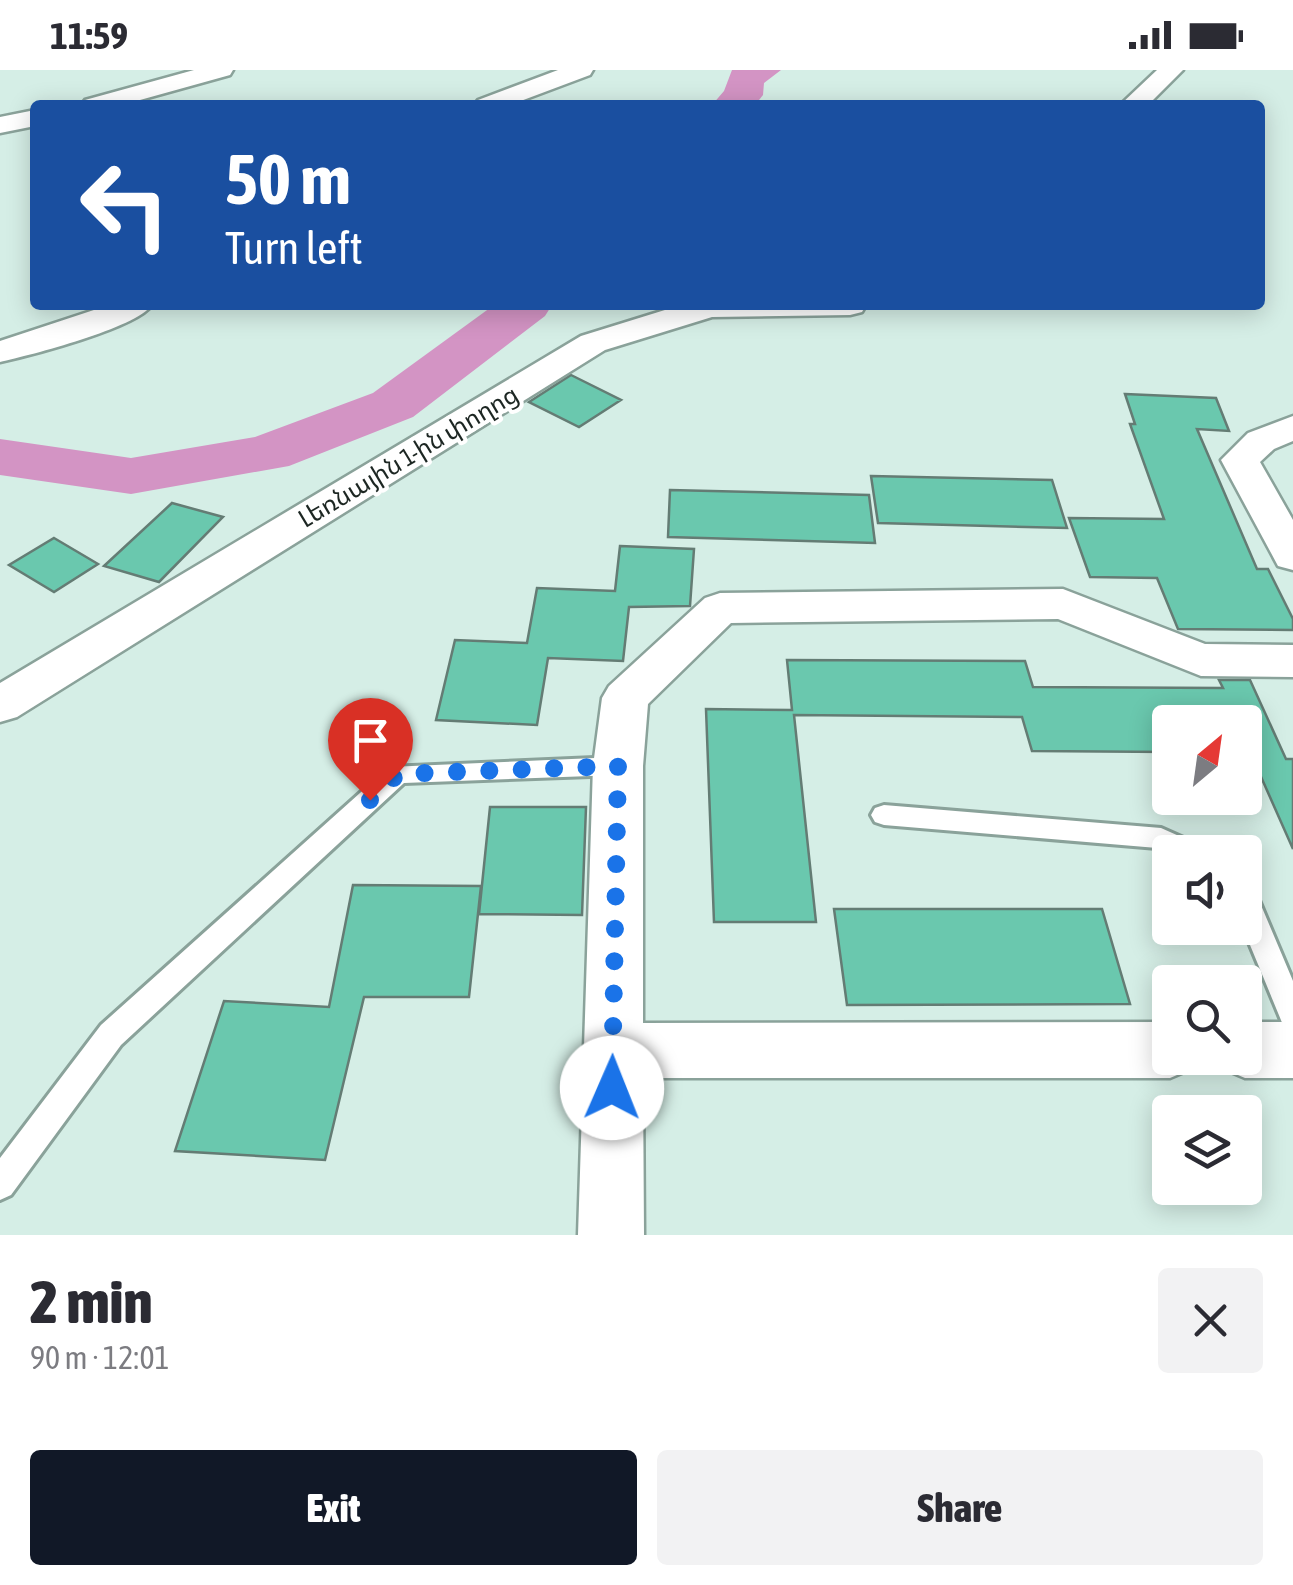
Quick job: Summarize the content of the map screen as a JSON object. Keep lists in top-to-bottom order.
{
  "streets": {
    "street": ["Լեռնային 1-ին փողոց"]
  },
  "north": "top right",
  "page": {
    "status": "11:59",
    "turn": ["50 m", "Turn left"],
    "heading": ["2 min", "90 m · 12:01"],
    "buttons": ["Exit", "Share"]
  }
}
